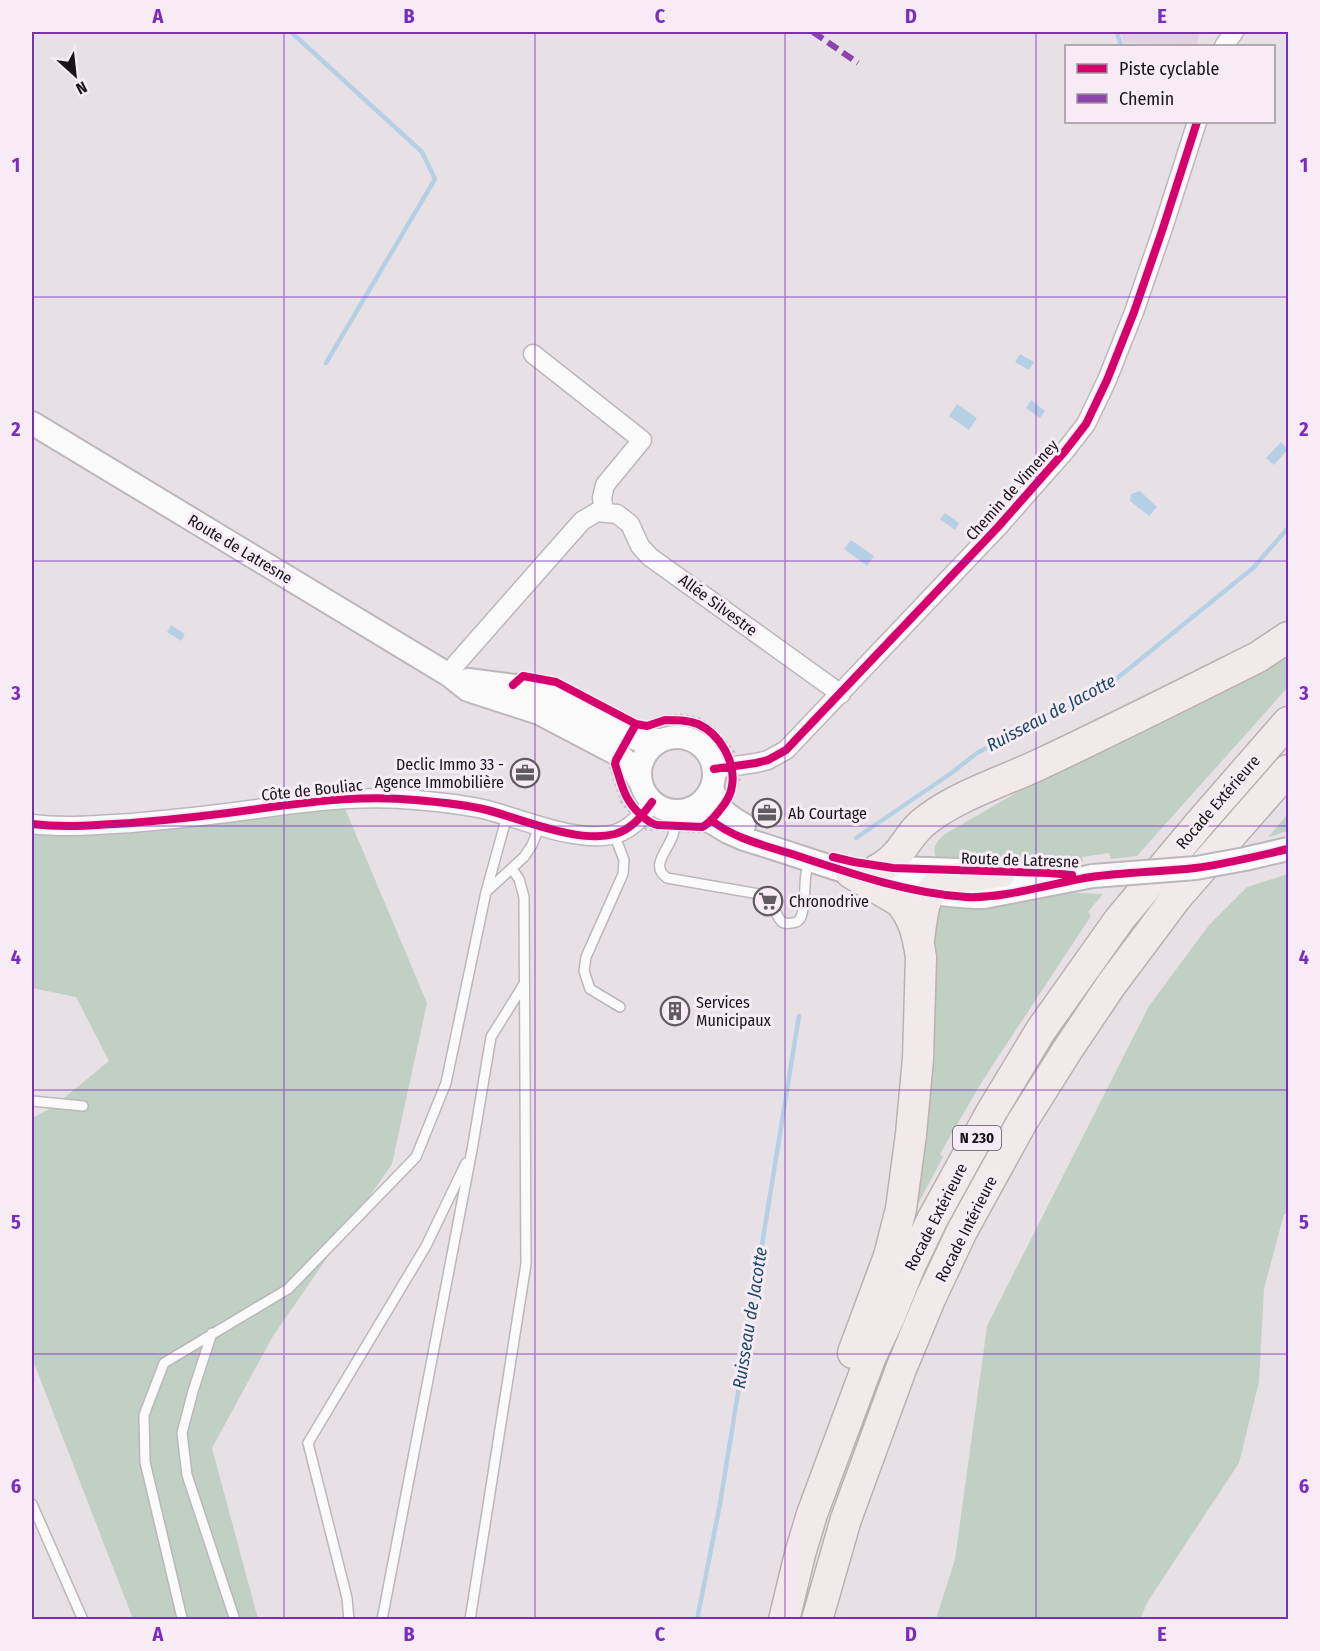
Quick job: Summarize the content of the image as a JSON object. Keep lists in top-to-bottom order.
{
  "streets": {
    "highway": ["Rocade Extérieure", "N 230", "Rocade Intérieure"],
    "street": [
      "Chemin de Vimeney",
      "Route de Latresne",
      "Allée Silvestre",
      "Côte de Bouliac"
    ]
  },
  "crossings": [
    ["Chemin de Vimeney", "Route de Latresne"],
    ["Chemin de Vimeney", "Allée Silvestre"],
    ["Chemin de Vimeney", "Côte de Bouliac"],
    ["Route de Latresne", "Côte de Bouliac"]
  ],
  "water": ["Ruisseau de Jacotte"],
  "places": {
    "office": ["Declic Immo 33 - Agence Immobilière", "Ab Courtage"],
    "supermarket": ["Chronodrive"],
    "building": ["Services Municipaux"]
  },
  "legend": ["Piste cyclable", "Chemin"],
  "north": "bottom right",
  "grid": {
    "columns": [
      "A",
      "B",
      "C",
      "D",
      "E"
    ],
    "rows": [
      "1",
      "2",
      "3",
      "4",
      "5",
      "6"
    ]
  }
}
